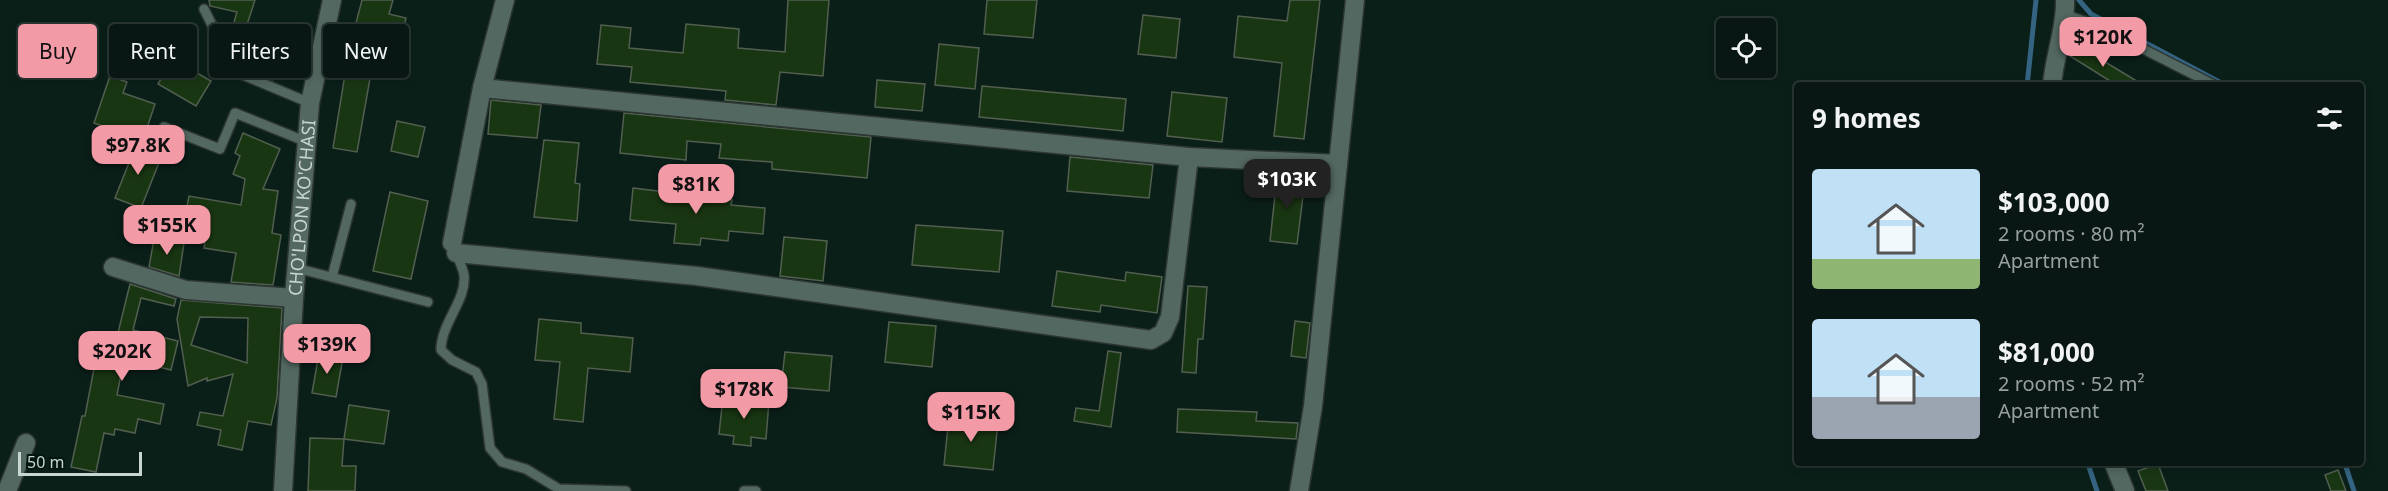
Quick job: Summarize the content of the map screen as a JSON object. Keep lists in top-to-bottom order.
{
  "streets": {
    "street": ["CHO'LPON KO'CHASI"]
  },
  "scale_bar": "50 m",
  "page": {
    "price": [
      "$120K",
      "$97.8K",
      "$103K",
      "$81K",
      "$155K",
      "$139K",
      "$202K",
      "$178K",
      "$115K"
    ],
    "chip": [
      "Buy",
      "Rent",
      "Filters",
      "New"
    ],
    "heading": "9 homes",
    "list": [
      {
        "name": "$103,000",
        "note": "2 rooms · 80 m² · Apartment"
      },
      {
        "name": "$81,000",
        "note": "2 rooms · 52 m² · Apartment"
      }
    ],
    "scale": "50 m"
  }
}
